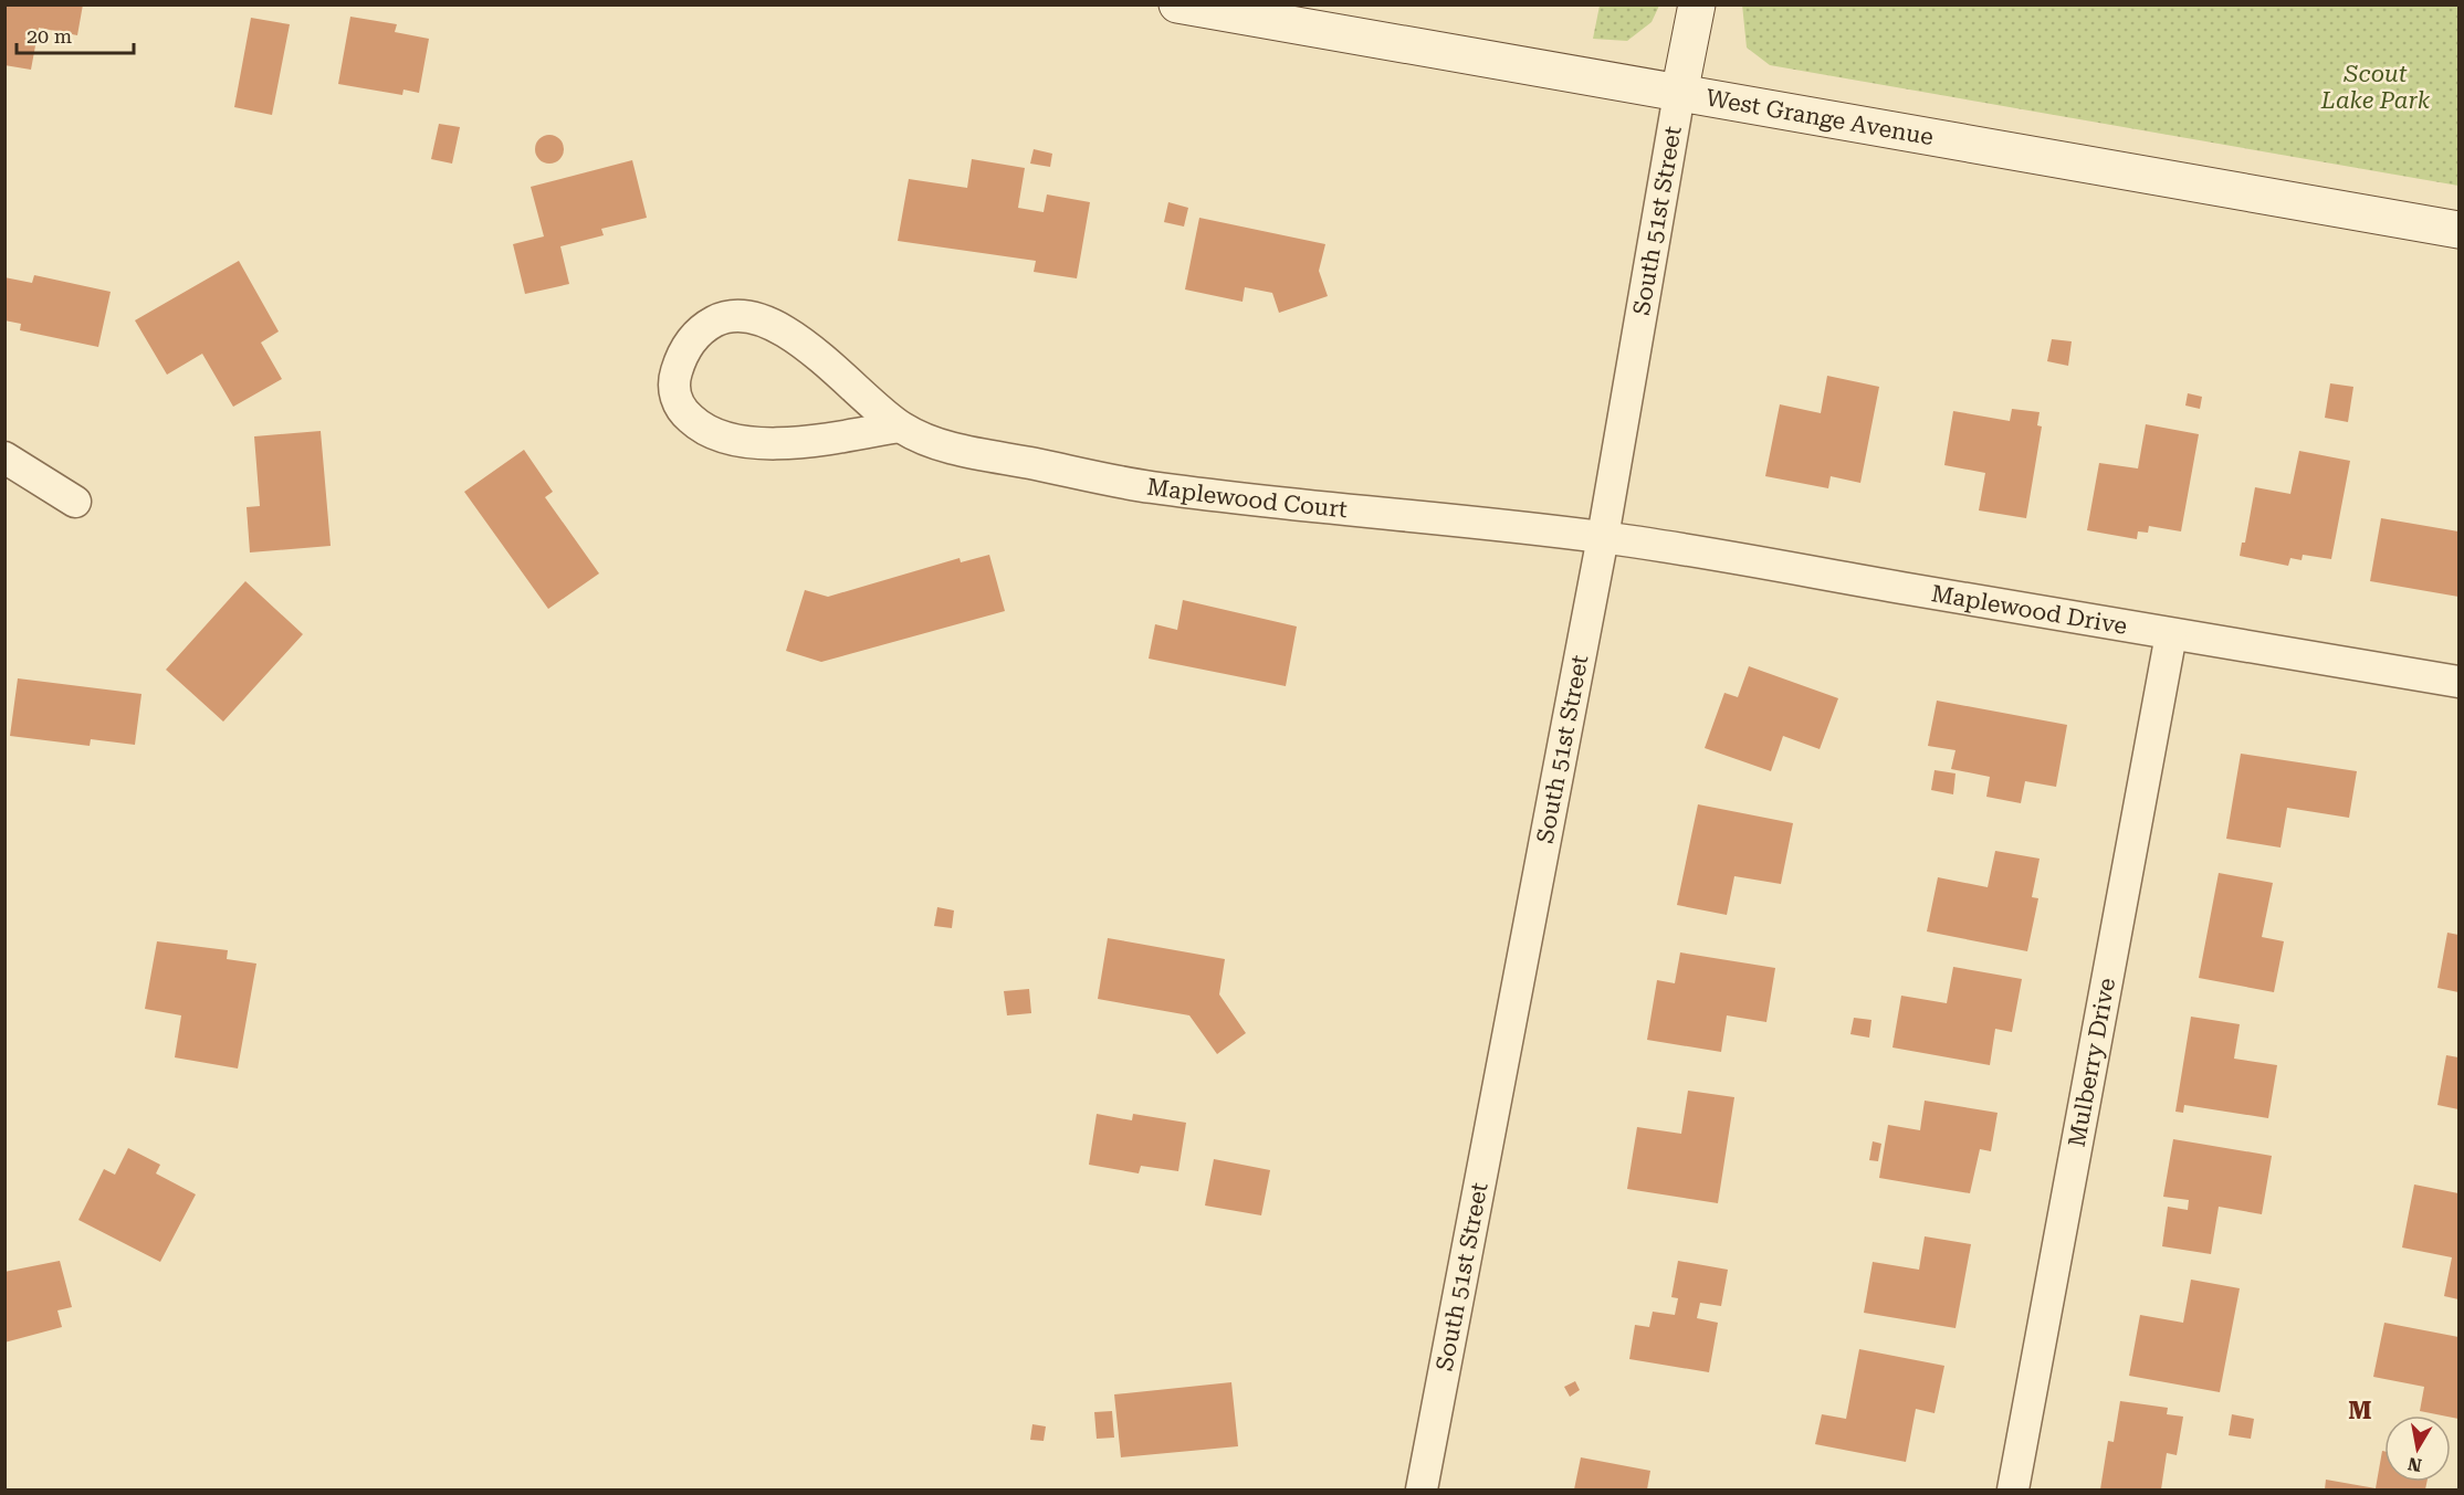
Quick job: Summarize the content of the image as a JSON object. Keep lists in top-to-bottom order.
{
  "streets": {
    "street": [
      "West Grange Avenue",
      "South 51st Street",
      "Maplewood Court",
      "Maplewood Drive",
      "Mulberry Drive"
    ]
  },
  "crossings": [
    ["West Grange Avenue", "South 51st Street"],
    ["South 51st Street", "Maplewood Court"],
    ["South 51st Street", "Maplewood Drive"],
    ["Maplewood Court", "Maplewood Drive"],
    ["Maplewood Drive", "Mulberry Drive"]
  ],
  "districts": ["M"],
  "parks": ["Scout Lake Park"],
  "scale_bar": "20 m",
  "north": "bottom"
}
